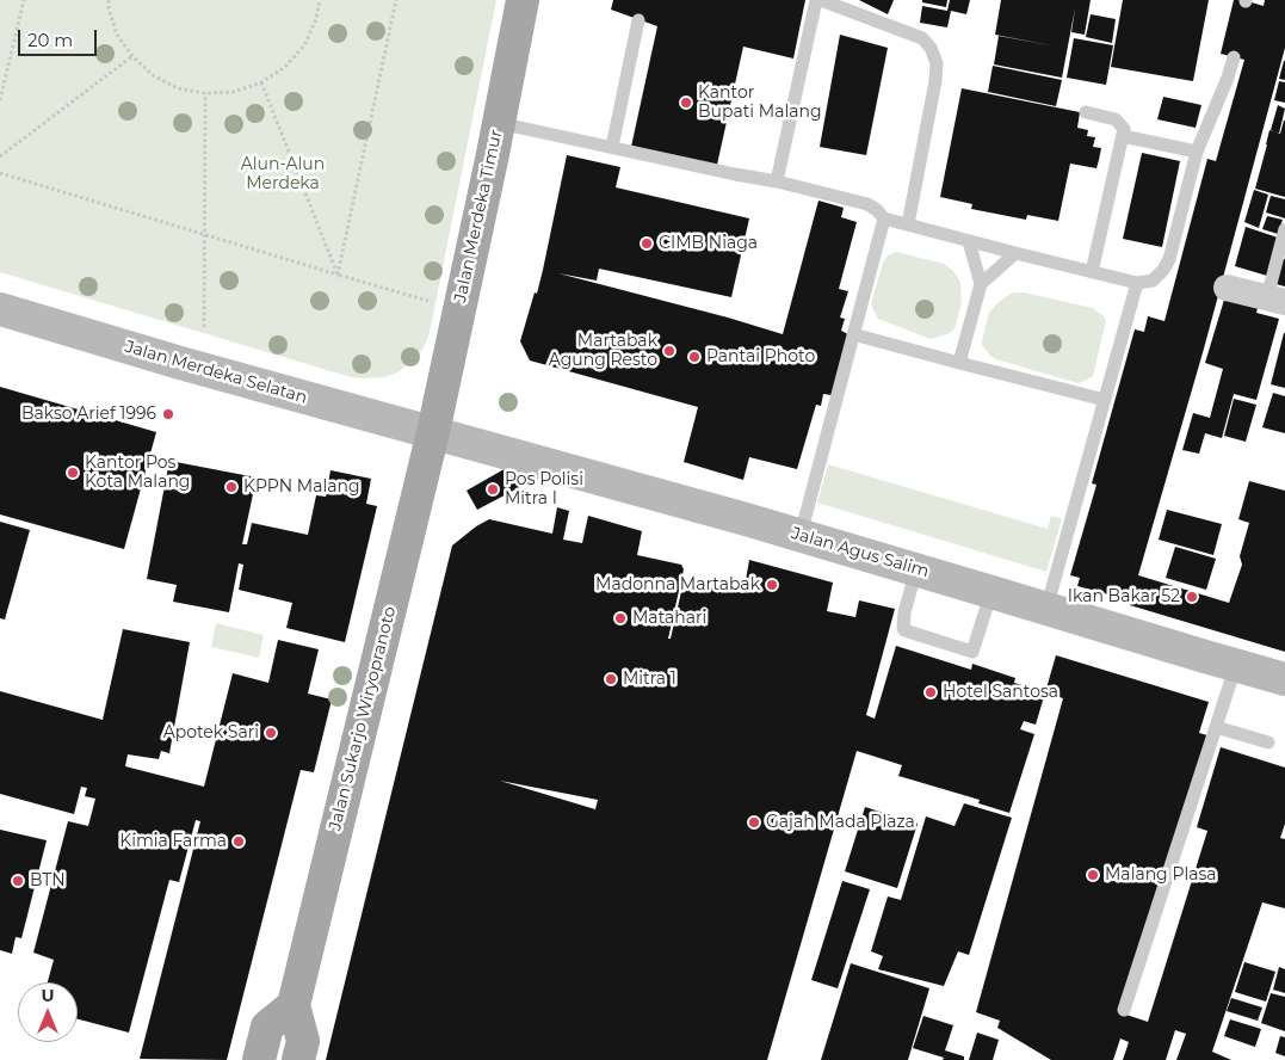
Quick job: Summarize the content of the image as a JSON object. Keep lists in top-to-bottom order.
{
  "streets": {
    "main road": [
      "Jalan Merdeka Timur",
      "Jalan Merdeka Selatan",
      "Jalan Agus Salim",
      "Jalan Sukarjo Wiryopranoto"
    ]
  },
  "crossings": [
    ["Jalan Merdeka Timur", "Jalan Merdeka Selatan"],
    ["Jalan Merdeka Timur", "Jalan Agus Salim"],
    ["Jalan Merdeka Timur", "Jalan Sukarjo Wiryopranoto"],
    ["Jalan Merdeka Selatan", "Jalan Agus Salim"],
    ["Jalan Merdeka Selatan", "Jalan Sukarjo Wiryopranoto"],
    ["Jalan Agus Salim", "Jalan Sukarjo Wiryopranoto"]
  ],
  "parks": ["Alun-Alun Merdeka"],
  "places": [
    "Kantor Bupati Malang",
    "CIMB Niaga",
    "Martabak Agung Resto",
    "Pantai Photo",
    "Bakso Arief 1996",
    "Kantor Pos Kota Malang",
    "KPPN Malang",
    "Pos Polisi Mitra I",
    "Madonna Martabak",
    "Ikan Bakar 52",
    "Matahari",
    "Mitra 1",
    "Hotel Santosa",
    "Apotek Sari",
    "Gajah Mada Plaza",
    "Kimia Farma",
    "Malang Plasa",
    "BTN"
  ],
  "scale_bar": "20 m",
  "north": "top"
}
